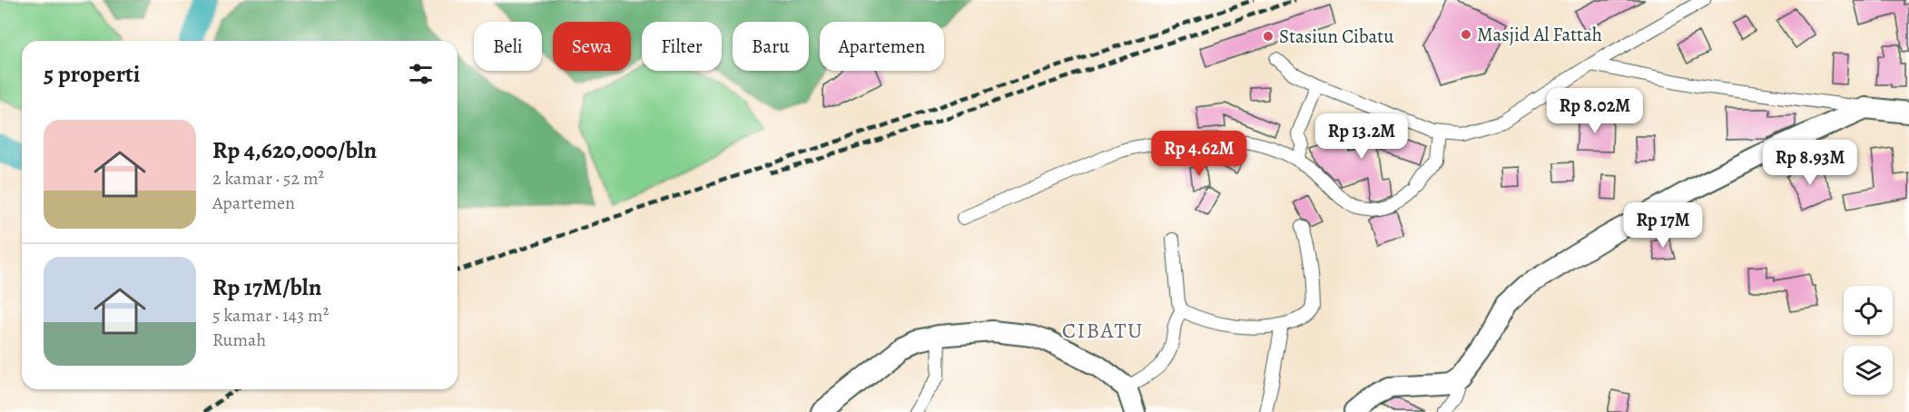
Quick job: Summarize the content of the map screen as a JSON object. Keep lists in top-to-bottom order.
{
  "districts": ["CIBATU"],
  "places": ["Masjid Al Fattah", "Stasiun Cibatu"],
  "page": {
    "chip": [
      "Beli",
      "Sewa",
      "Filter",
      "Baru",
      "Apartemen"
    ],
    "heading": "5 properti",
    "price": [
      "Rp 8.02M",
      "Rp 13.2M",
      "Rp 4.62M",
      "Rp 8.93M",
      "Rp 17M"
    ],
    "list": [
      {
        "name": "Rp 4,620,000/bln",
        "note": "2 kamar · 52 m² · Apartemen"
      },
      {
        "name": "Rp 17M/bln",
        "note": "5 kamar · 143 m² · Rumah"
      }
    ]
  }
}
